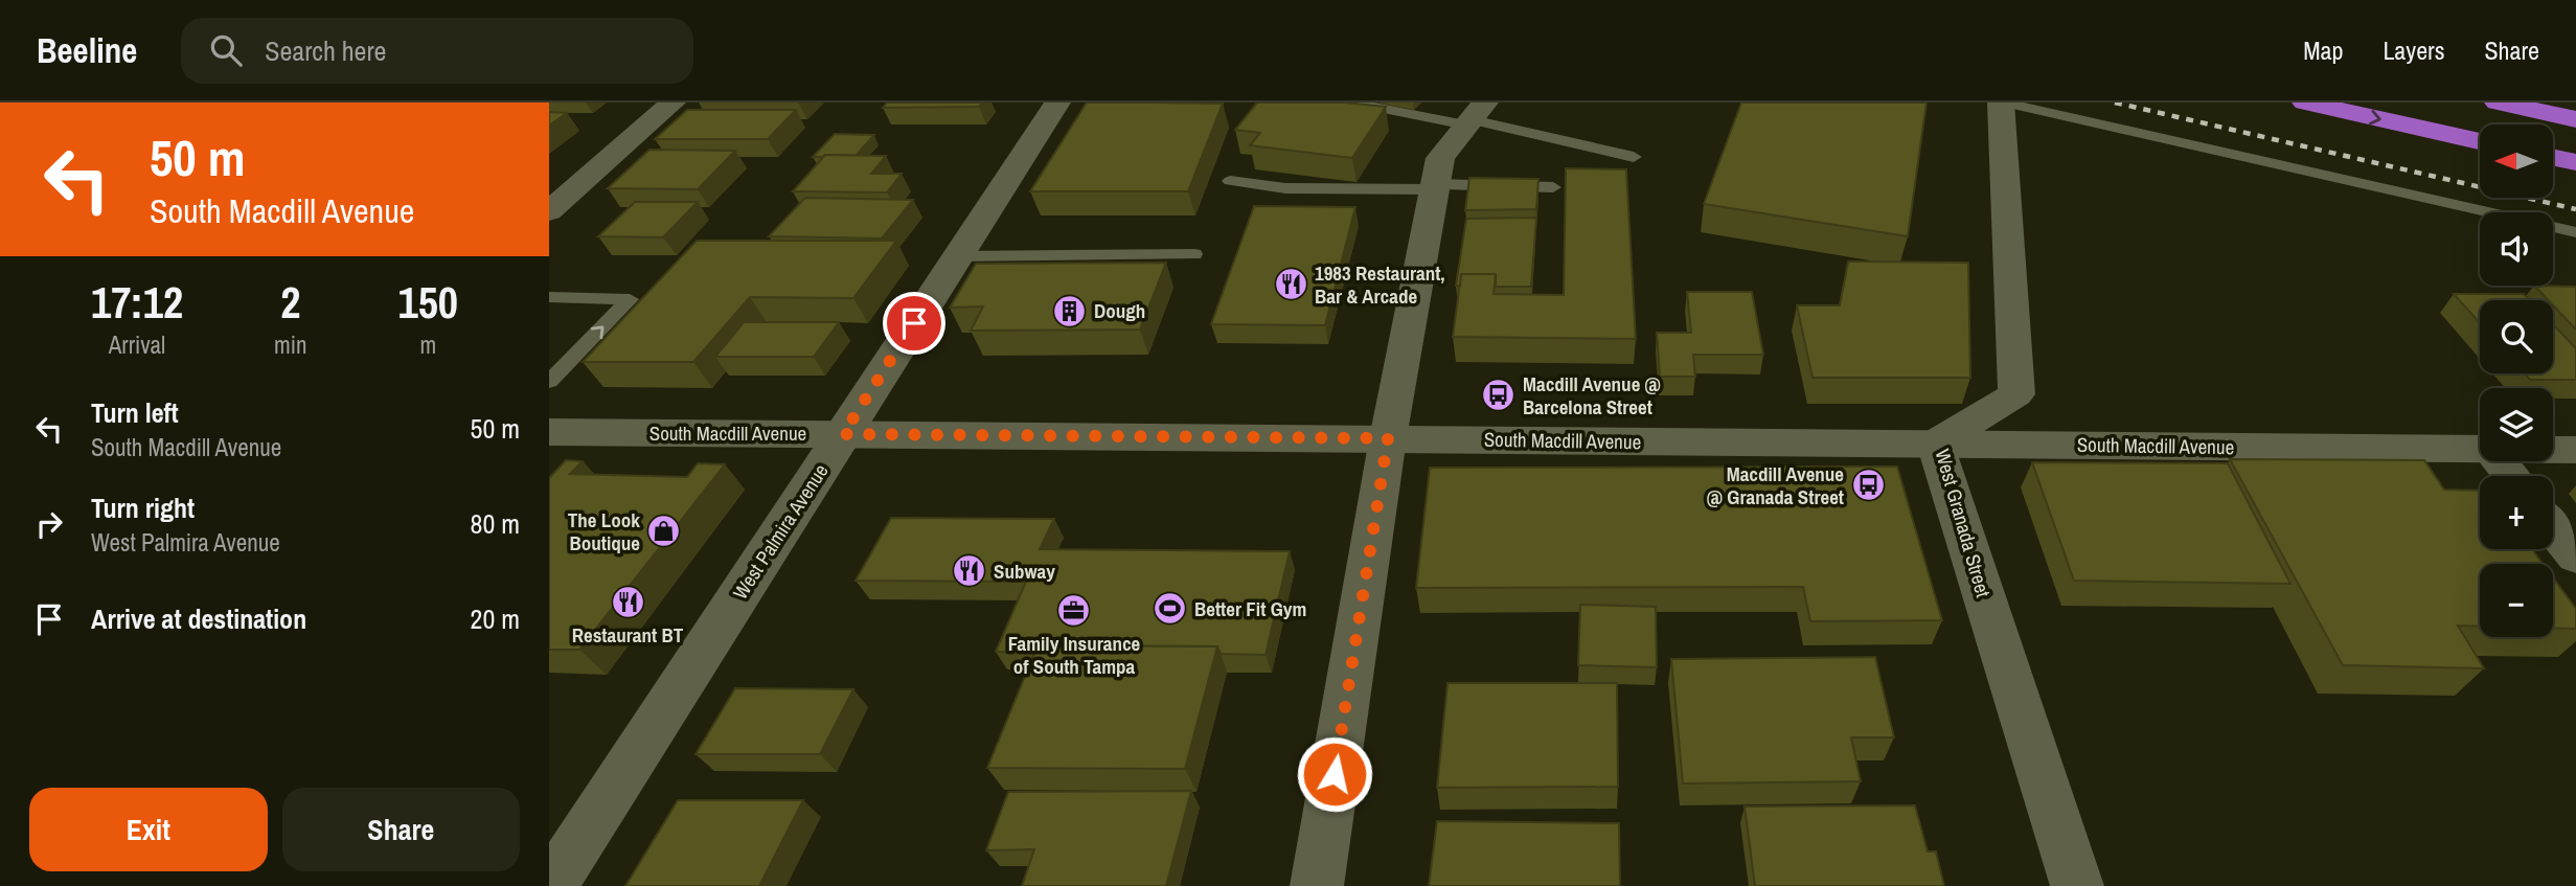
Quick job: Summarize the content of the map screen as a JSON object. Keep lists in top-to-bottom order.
{
  "streets": {
    "street": ["South Macdill Avenue", "West Granada Street", "West Palmira Avenue"]
  },
  "crossings": [
    ["South Macdill Avenue", "West Granada Street"],
    ["South Macdill Avenue", "West Palmira Avenue"]
  ],
  "places": {
    "restaurant": ["1983 Restaurant, Bar & Arcade", "Subway", "Restaurant BT"],
    "building": ["Dough"],
    "bus stop": ["Macdill Avenue @ Barcelona Street", "Macdill Avenue @ Granada Street"],
    "shop": ["The Look Boutique"],
    "sports": ["Better Fit Gym"],
    "office": ["Family Insurance of South Tampa"]
  },
  "north": "left",
  "page": {
    "header": "Beeline",
    "search": "Search here",
    "nav": ["Map", "Layers", "Share"],
    "turn": ["50 m", "South Macdill Avenue"],
    "map_buttons": ["+", "−"],
    "eta": [
      "17:12",
      "Arrival",
      "2",
      "min",
      "150",
      "m"
    ],
    "list": [
      {
        "name": "Turn left",
        "note": "South Macdill Avenue",
        "value": "50 m"
      },
      {
        "name": "Turn right",
        "note": "West Palmira Avenue",
        "value": "80 m"
      },
      {
        "name": "Arrive at destination",
        "value": "20 m"
      }
    ],
    "buttons": ["Exit", "Share"]
  }
}
